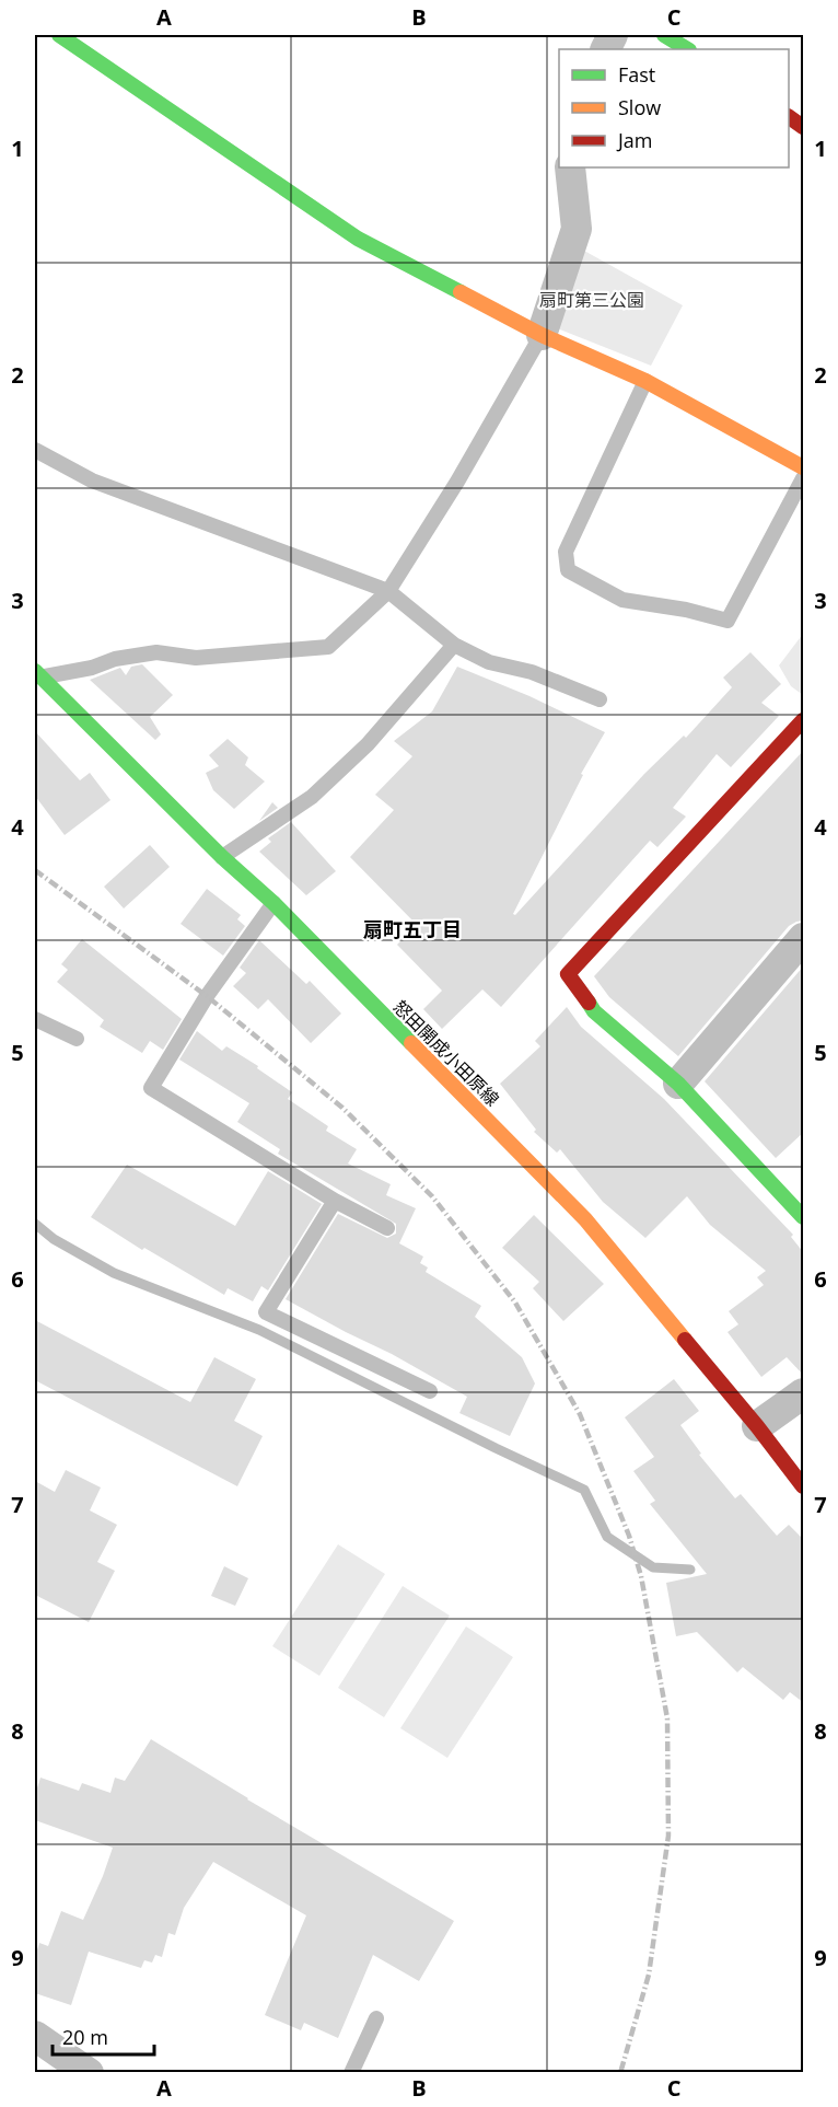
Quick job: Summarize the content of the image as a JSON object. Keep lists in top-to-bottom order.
{
  "streets": {
    "street": ["怒田開成小田原線"]
  },
  "districts": ["扇町五丁目"],
  "parks": ["扇町第三公園"],
  "legend": ["Fast", "Slow", "Jam"],
  "scale_bar": "20 m",
  "grid": {
    "columns": ["A", "B", "C"],
    "rows": [
      "1",
      "2",
      "3",
      "4",
      "5",
      "6",
      "7",
      "8",
      "9"
    ]
  }
}
